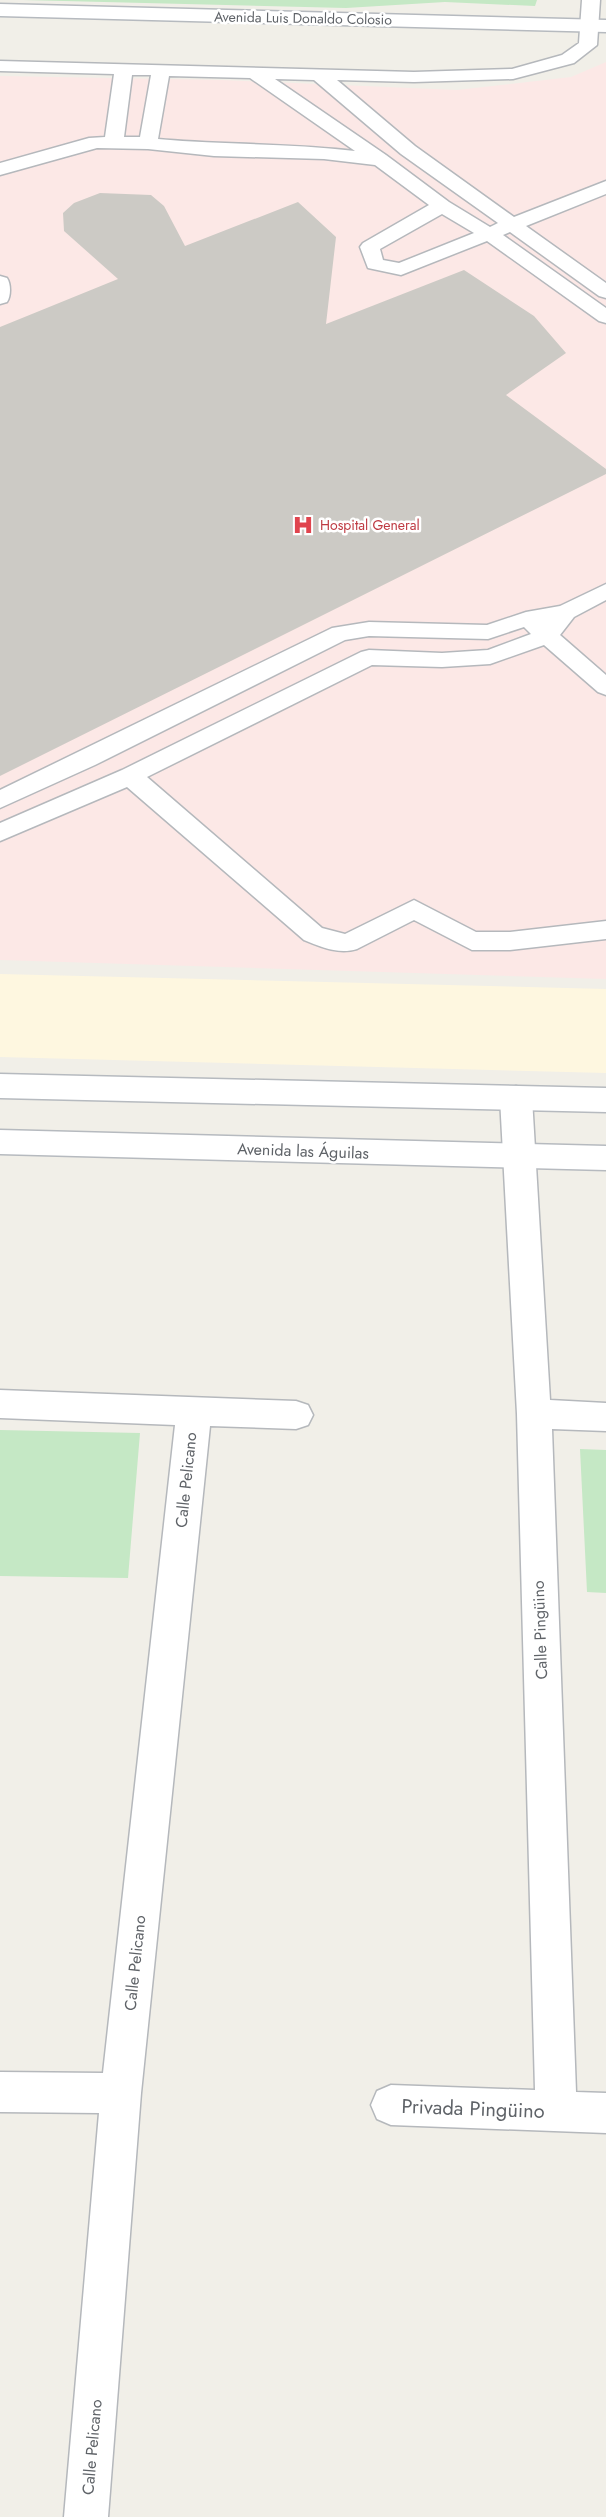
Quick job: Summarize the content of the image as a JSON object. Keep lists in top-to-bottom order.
{
  "streets": {
    "street": [
      "Avenida Luis Donaldo Colosio",
      "Avenida las Águilas",
      "Calle Pelicano",
      "Calle Pingüino",
      "Privada Pingüino"
    ]
  },
  "crossings": [
    ["Avenida las Águilas", "Calle Pingüino"],
    ["Calle Pingüino", "Privada Pingüino"]
  ],
  "places": {
    "hospital": ["Hospital General"]
  }
}
